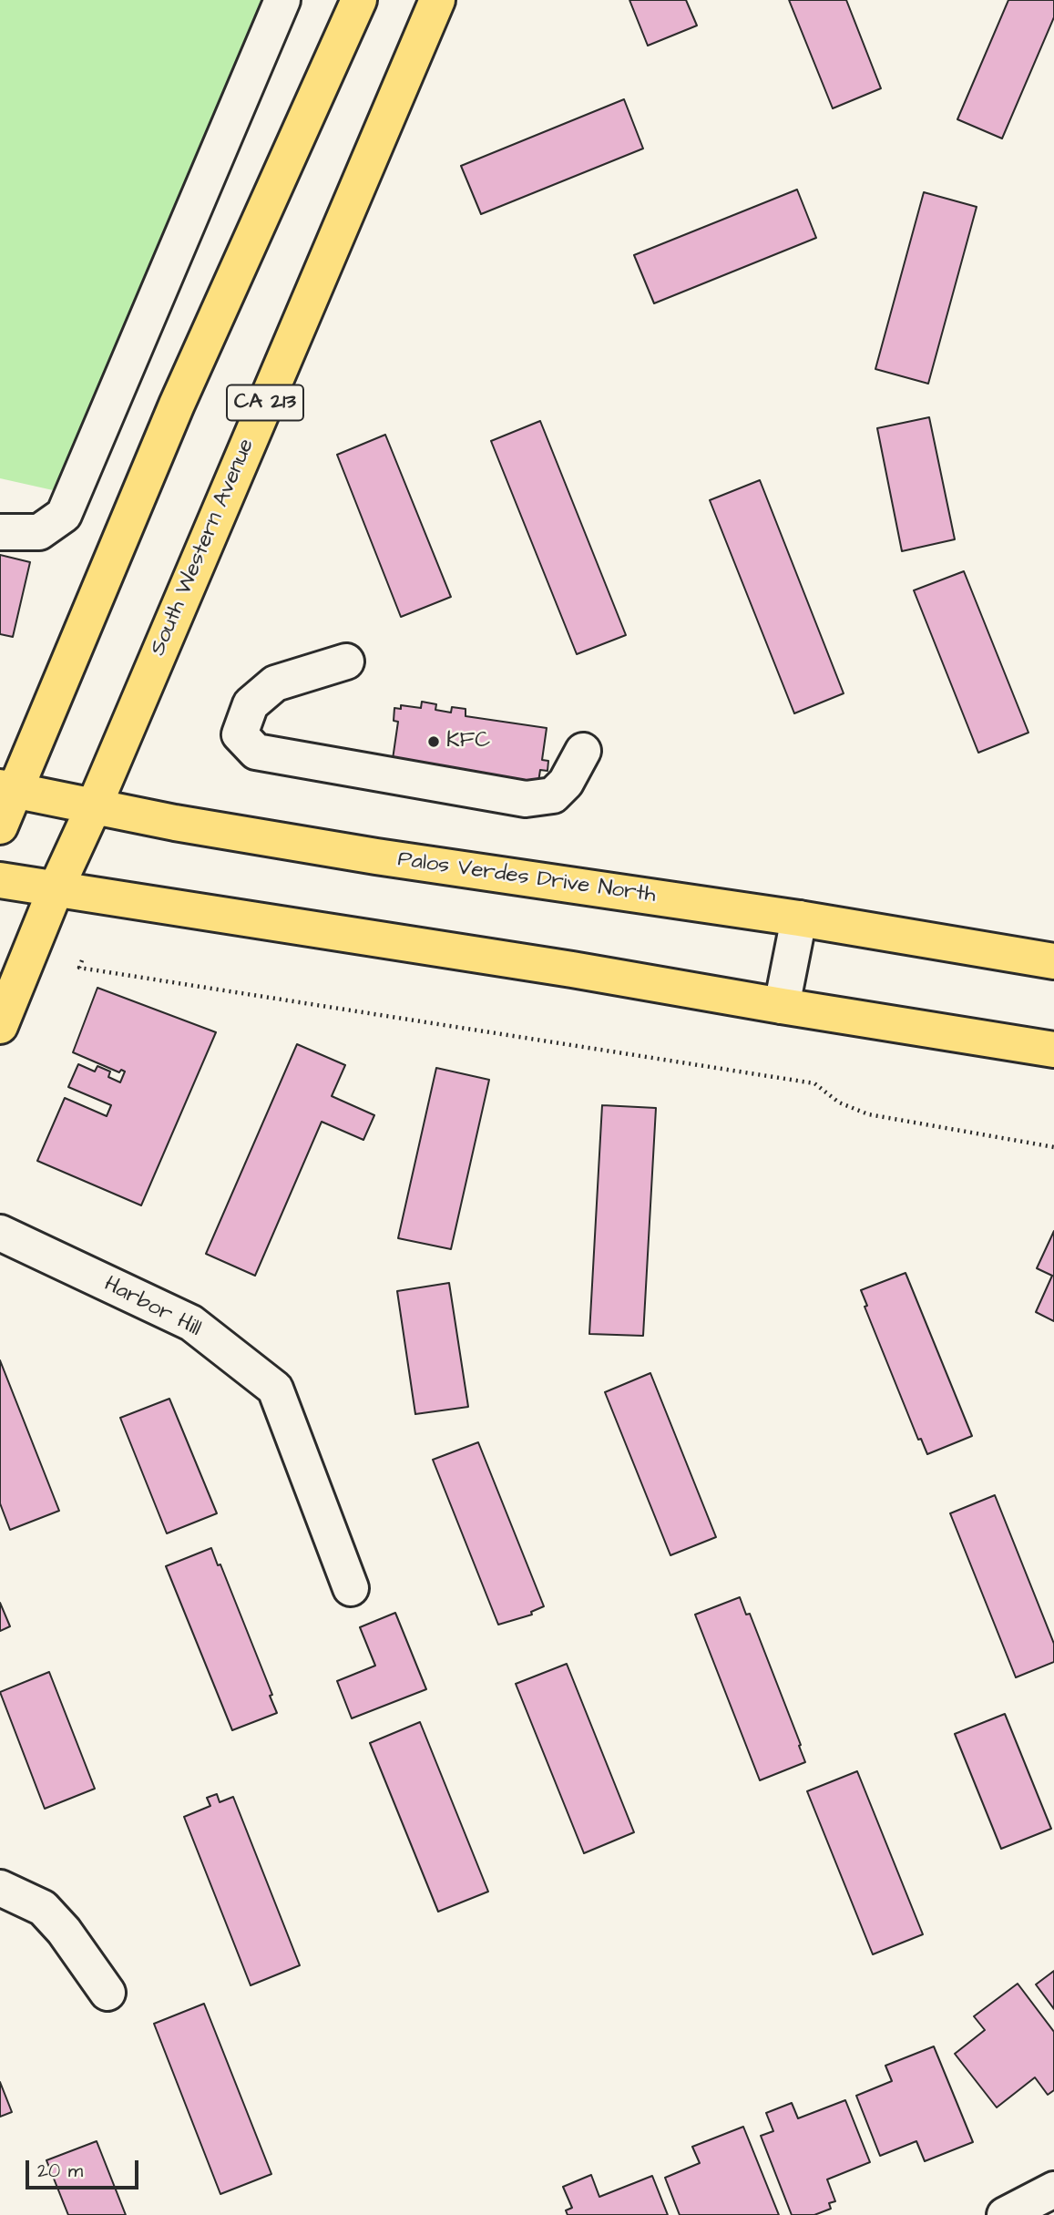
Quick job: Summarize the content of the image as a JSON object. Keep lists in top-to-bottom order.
{
  "streets": {
    "main road": ["CA 213", "South Western Avenue", "Palos Verdes Drive North"],
    "street": ["Harbor Hill"]
  },
  "crossings": [
    ["South Western Avenue", "Palos Verdes Drive North"]
  ],
  "places": ["KFC"],
  "scale_bar": "20 m"
}
